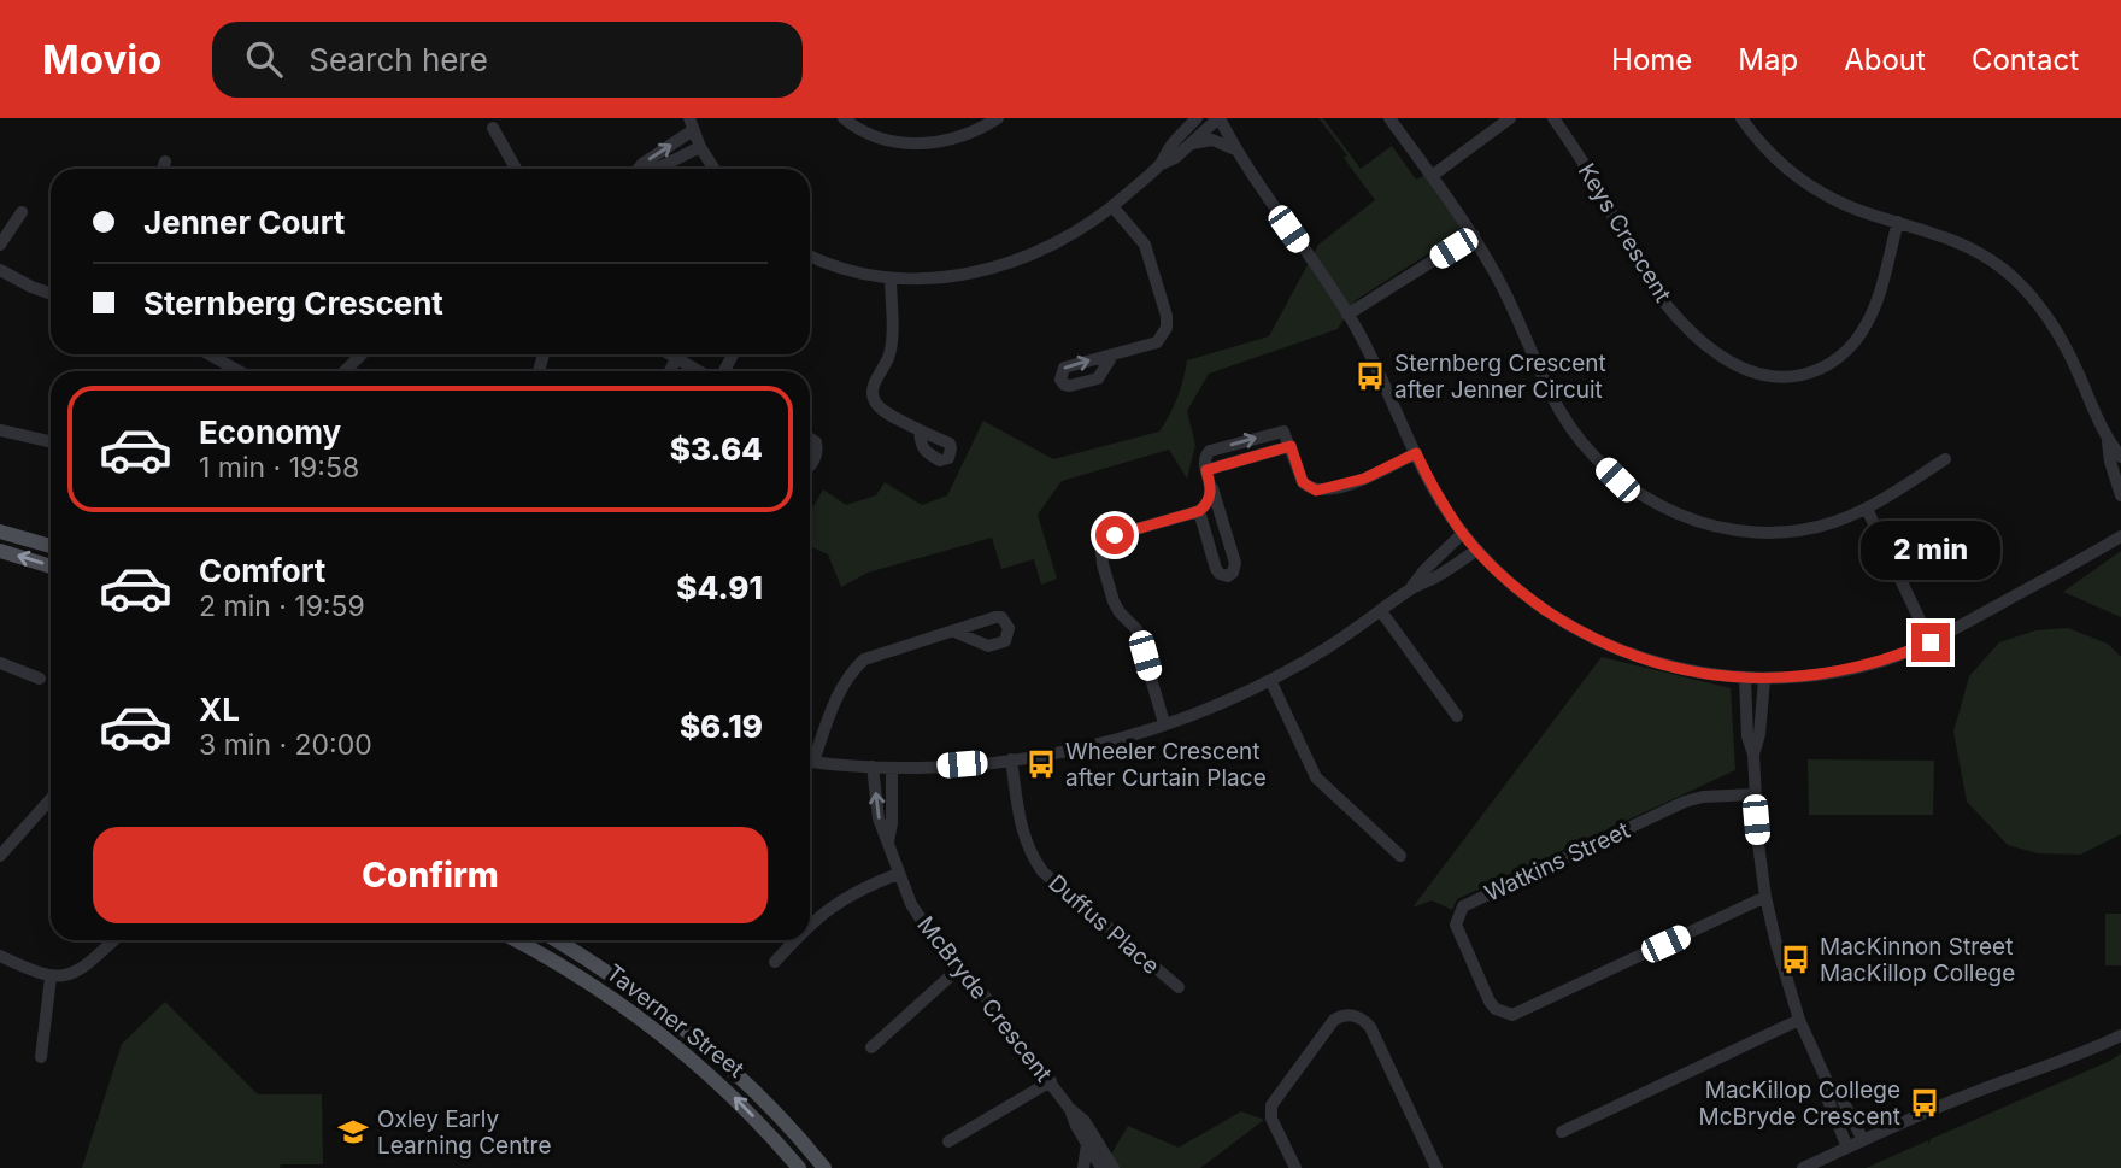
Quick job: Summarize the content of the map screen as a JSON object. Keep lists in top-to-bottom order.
{
  "streets": {
    "main road": ["Taverner Street"],
    "street": [
      "Keys Crescent",
      "Watkins Street",
      "Duffus Place",
      "McBryde Crescent"
    ]
  },
  "places": {
    "bus stop": [
      "Sternberg Crescent after Jenner Circuit",
      "Wheeler Crescent after Curtain Place",
      "MacKinnon Street MacKillop College",
      "MacKillop College McBryde Crescent"
    ],
    "school or university": ["Oxley Early Learning Centre"]
  },
  "page": {
    "header": "Movio",
    "search": "Search here",
    "nav": [
      "Home",
      "Map",
      "About",
      "Contact"
    ],
    "banner": ["Jenner Court", "Sternberg Crescent"],
    "list": [
      {
        "name": "Economy",
        "note": "1 min · 19:58",
        "value": "$3.64"
      },
      {
        "name": "Comfort",
        "note": "2 min · 19:59",
        "value": "$4.91"
      },
      {
        "name": "XL",
        "note": "3 min · 20:00",
        "value": "$6.19"
      }
    ],
    "bubble": "2 min",
    "buttons": "Confirm"
  }
}
